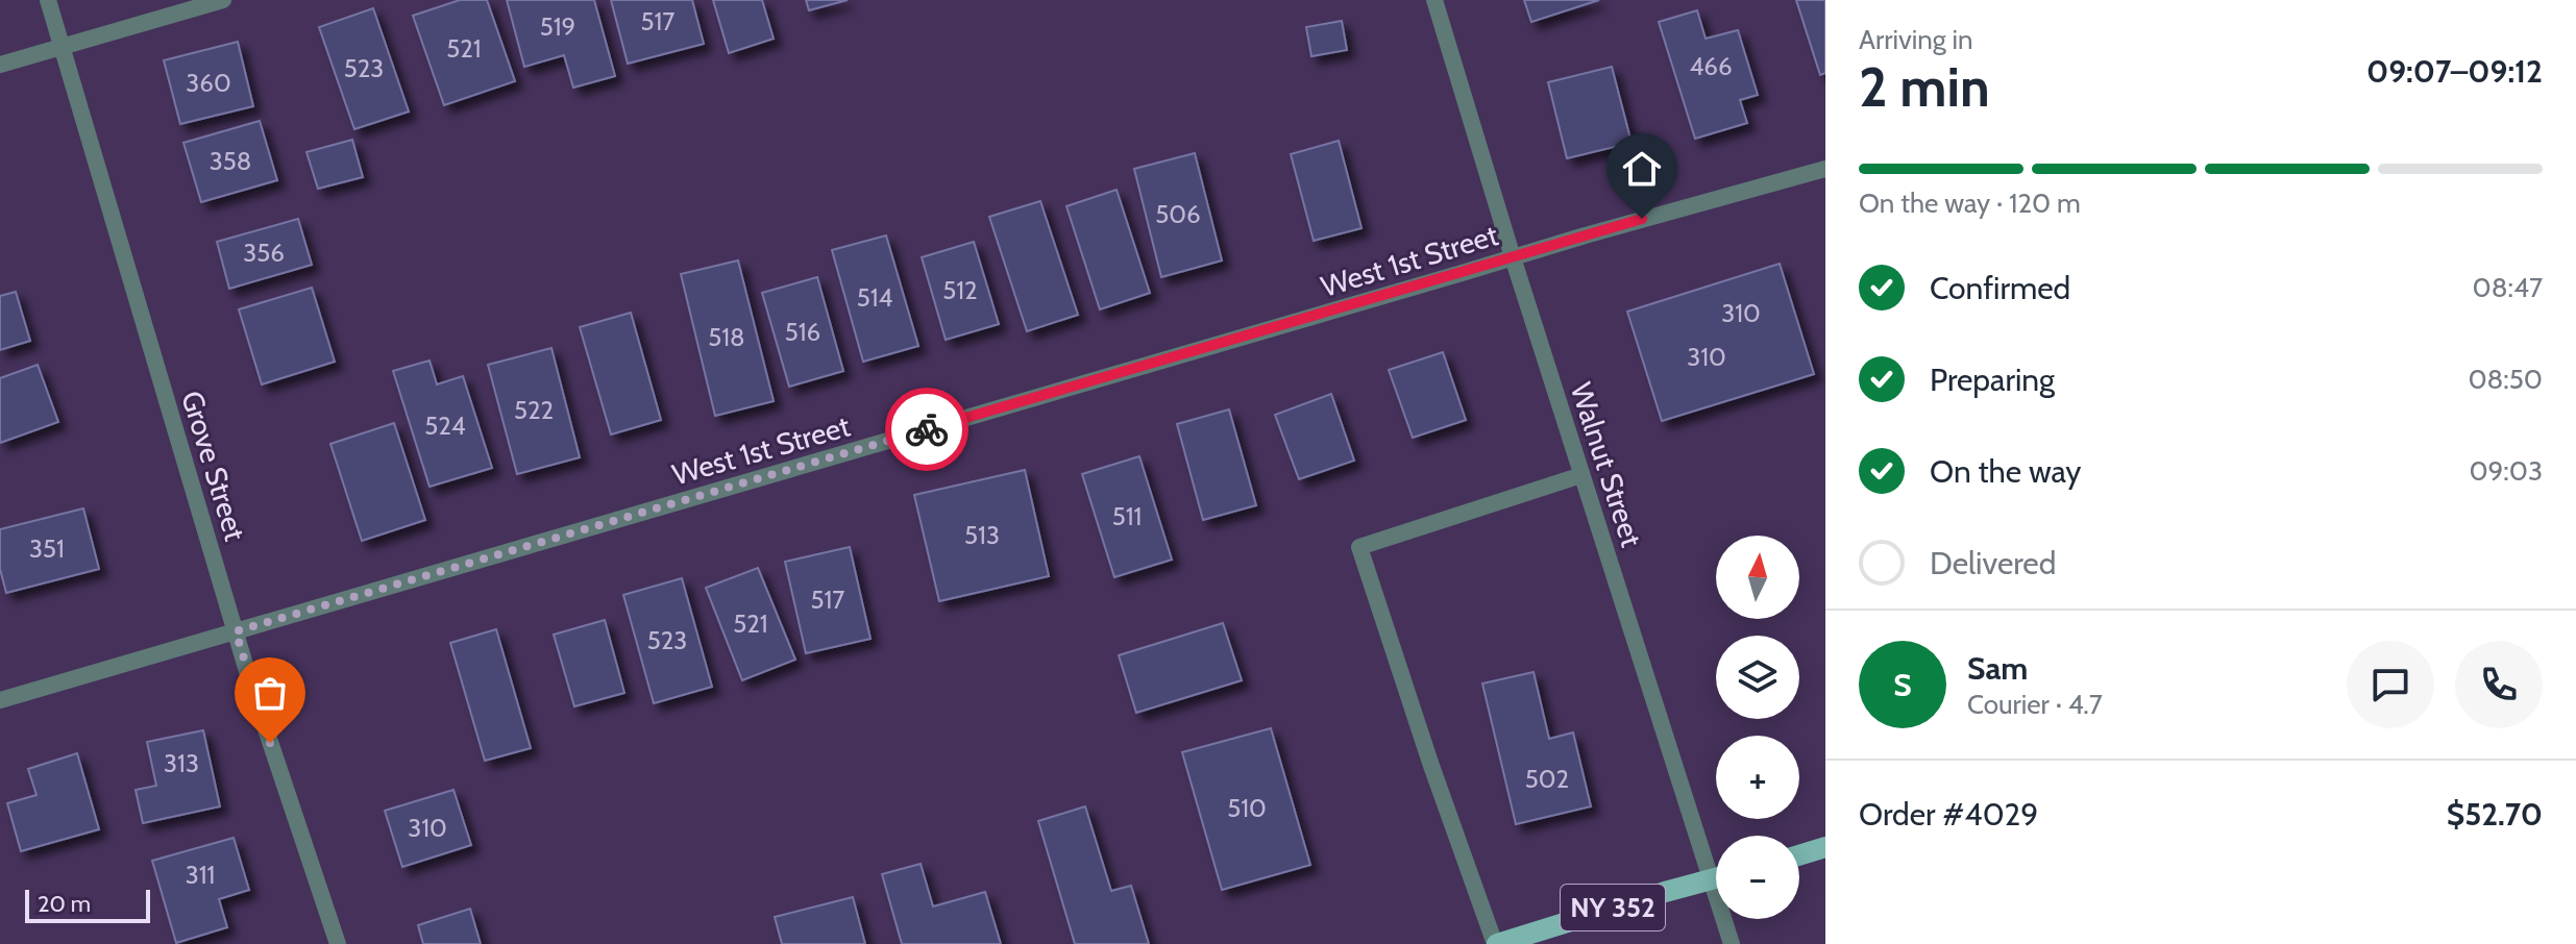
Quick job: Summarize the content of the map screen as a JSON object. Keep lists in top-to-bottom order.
{
  "streets": {
    "main road": ["NY 352"],
    "street": ["West 1st Street", "Walnut Street", "Grove Street"]
  },
  "crossings": [
    ["West 1st Street", "Walnut Street"],
    ["West 1st Street", "Grove Street"]
  ],
  "house_numbers": [
    "517",
    "519",
    "521",
    "466",
    "523",
    "360",
    "358",
    "506",
    "356",
    "512",
    "514",
    "310",
    "516",
    "518",
    "310",
    "522",
    "524",
    "511",
    "513",
    "351",
    "517",
    "521",
    "523",
    "313",
    "502",
    "510",
    "310",
    "311"
  ],
  "scale_bar": "20 m",
  "north": "top",
  "page": {
    "heading": ["2 min", "Arriving in", "09:07–09:12"],
    "panel": [
      "Sam",
      "Courier · 4.7",
      "Order #4029",
      "$52.70"
    ],
    "bar": "On the way · 120 m",
    "list": [
      ["Confirmed", "08:47"],
      ["Preparing", "08:50"],
      ["On the way", "09:03"],
      "Delivered"
    ],
    "map_buttons": ["+", "−"],
    "round": "S",
    "scale": "20 m"
  }
}
